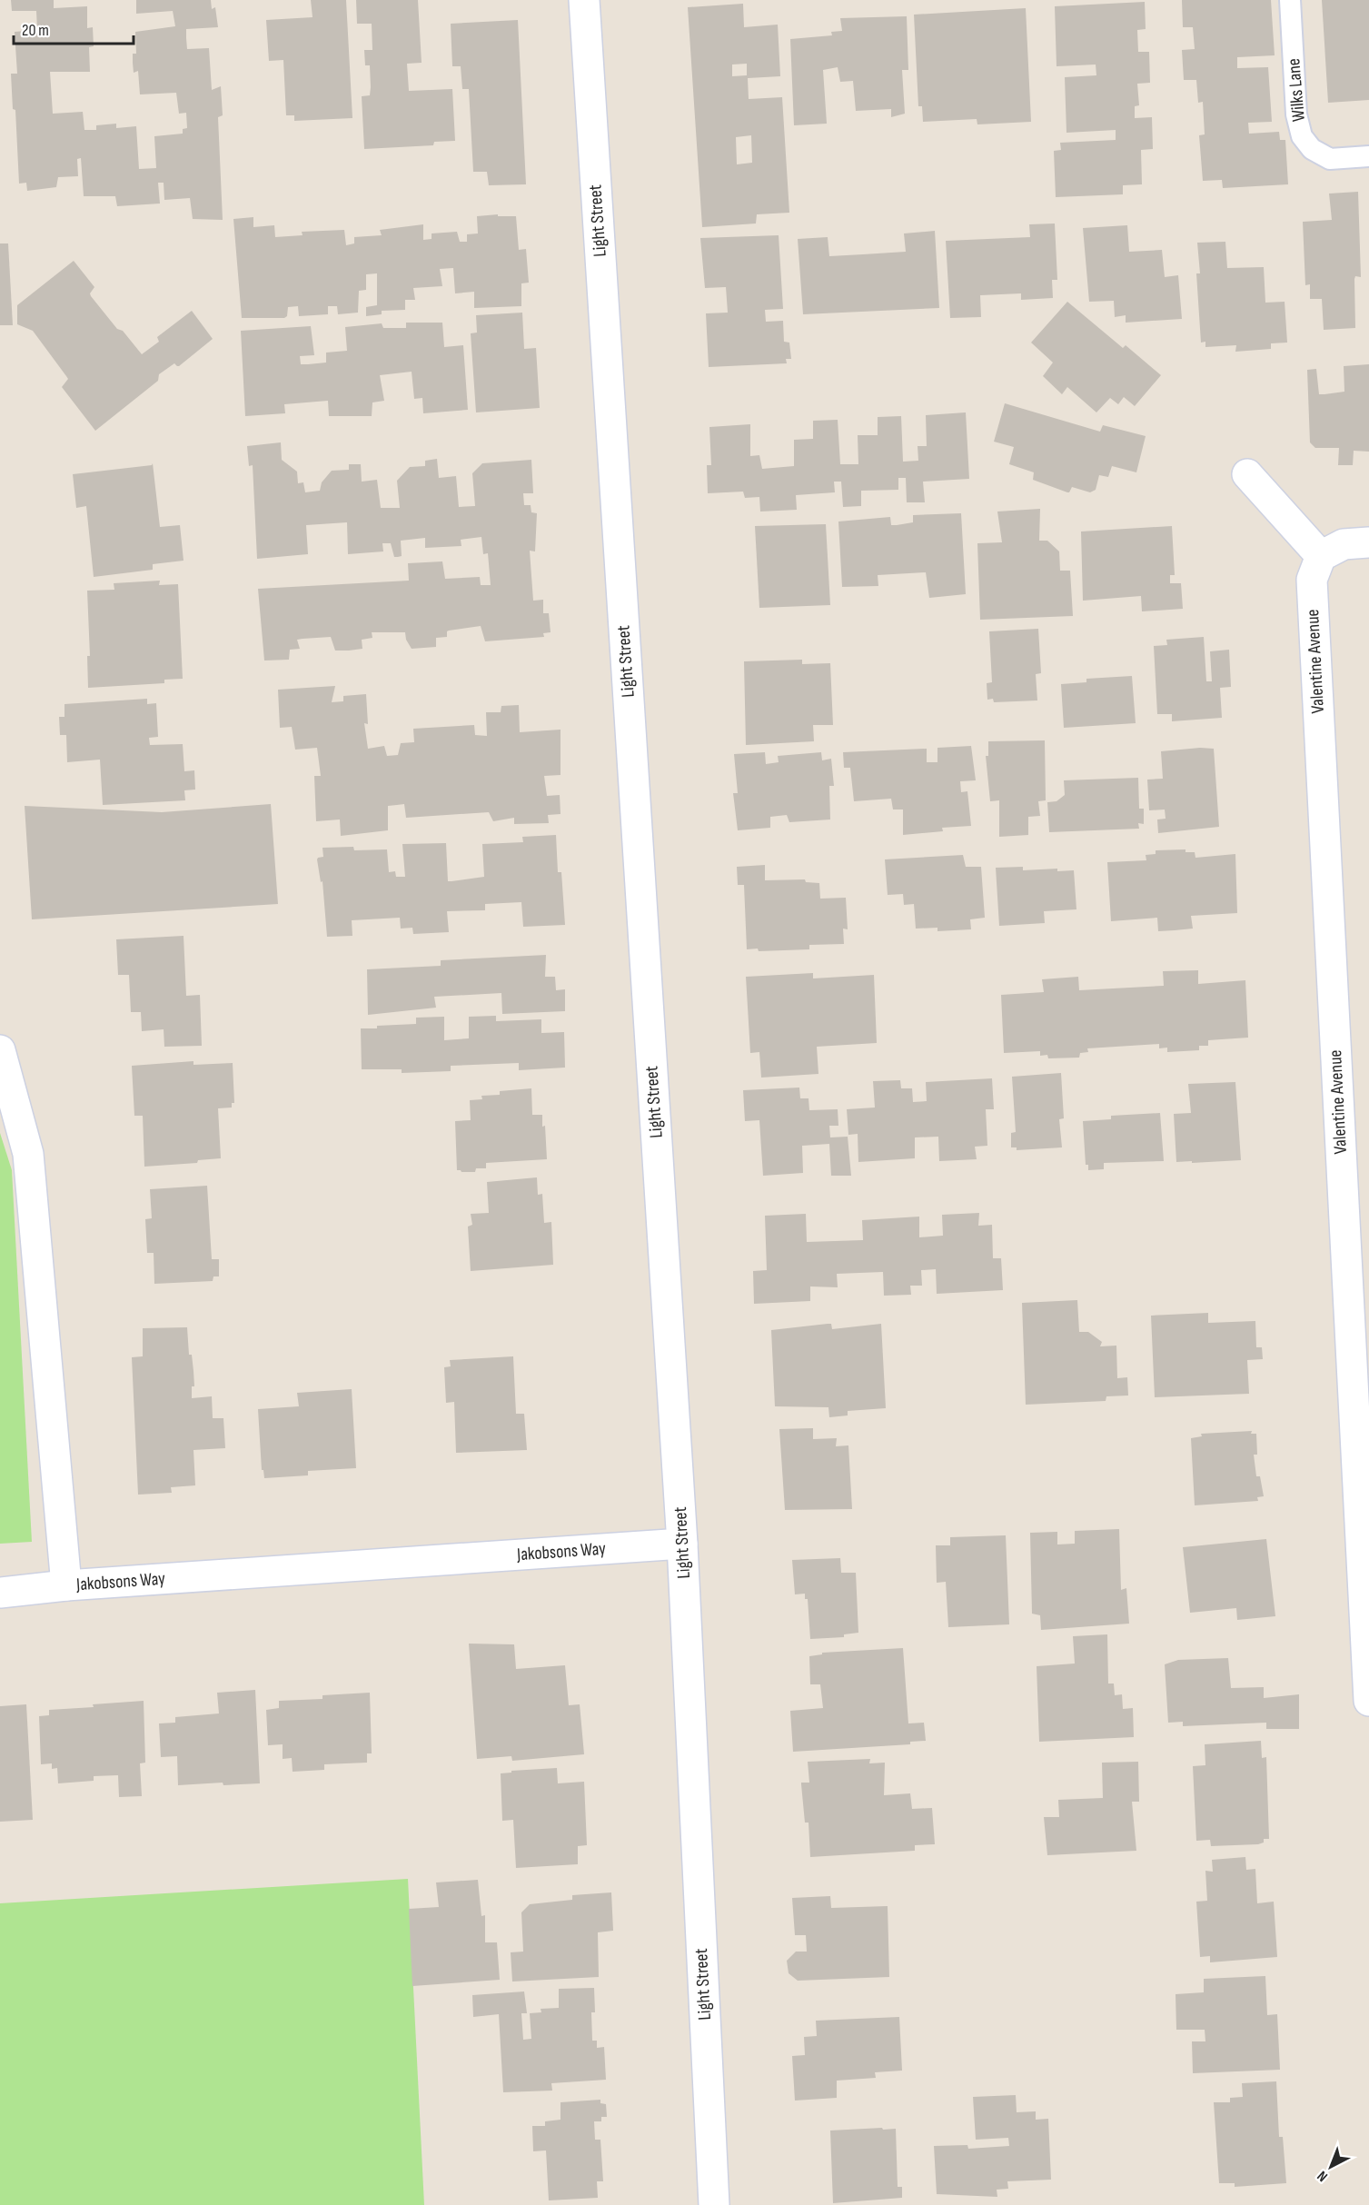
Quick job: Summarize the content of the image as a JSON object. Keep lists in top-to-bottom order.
{
  "streets": {
    "street": ["Light Street", "Valentine Avenue", "Jakobsons Way"],
    "lane": ["Wilks Lane"]
  },
  "crossings": [
    ["Light Street", "Jakobsons Way"]
  ],
  "scale_bar": "20 m",
  "north": "bottom left"
}
